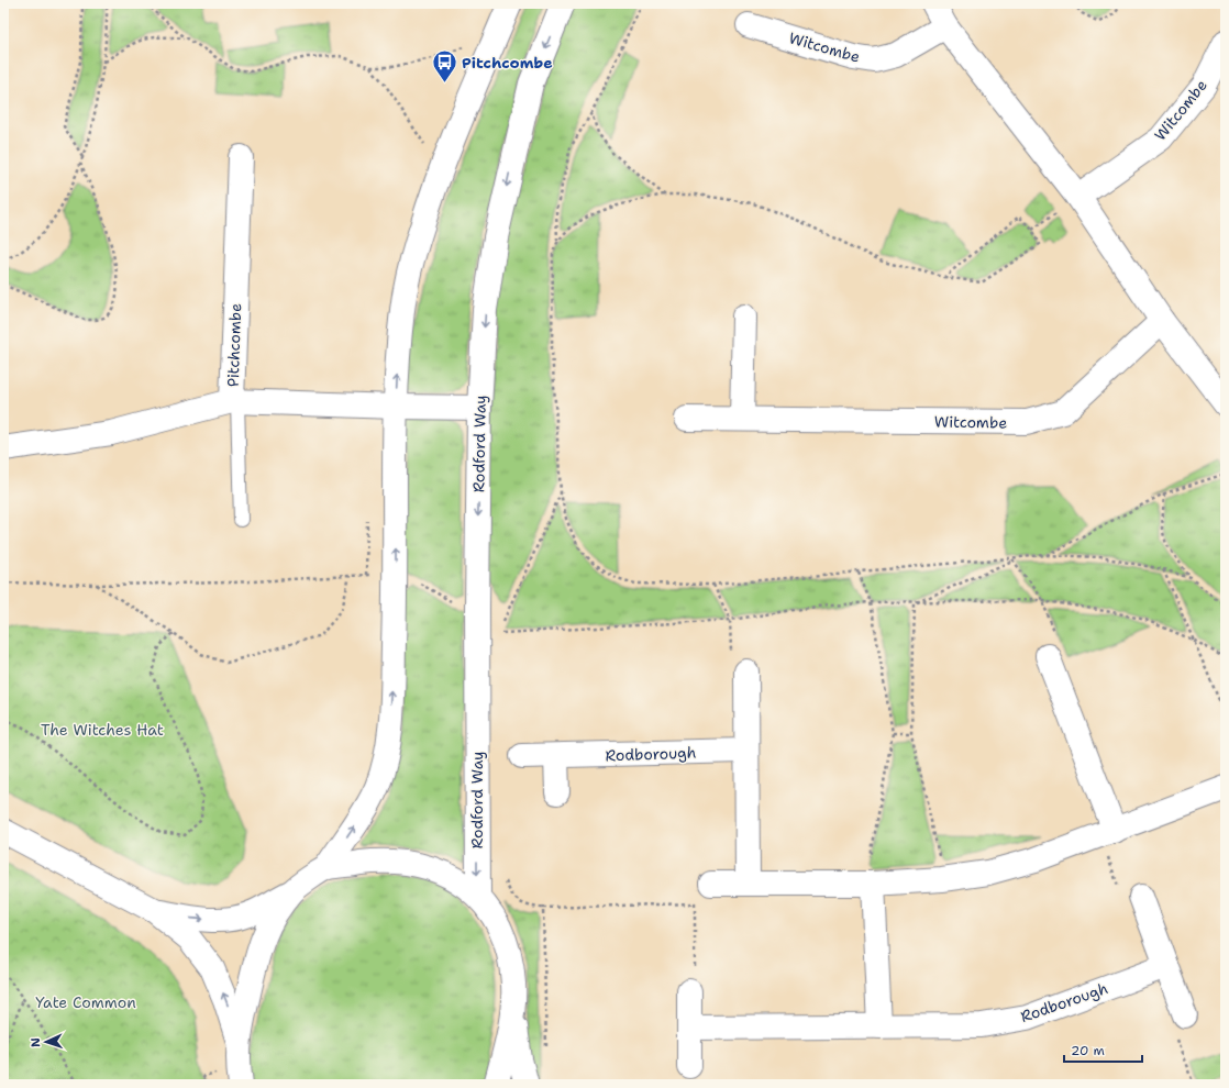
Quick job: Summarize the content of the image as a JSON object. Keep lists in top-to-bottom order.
{
  "streets": {
    "street": [
      "Witcombe",
      "Pitchcombe",
      "Rodford Way",
      "Rodborough"
    ]
  },
  "crossings": [
    ["Pitchcombe", "Rodford Way"]
  ],
  "parks": ["The Witches Hat", "Yate Common"],
  "places": {
    "bus stop": ["Pitchcombe"]
  },
  "scale_bar": "20 m",
  "north": "left"
}
